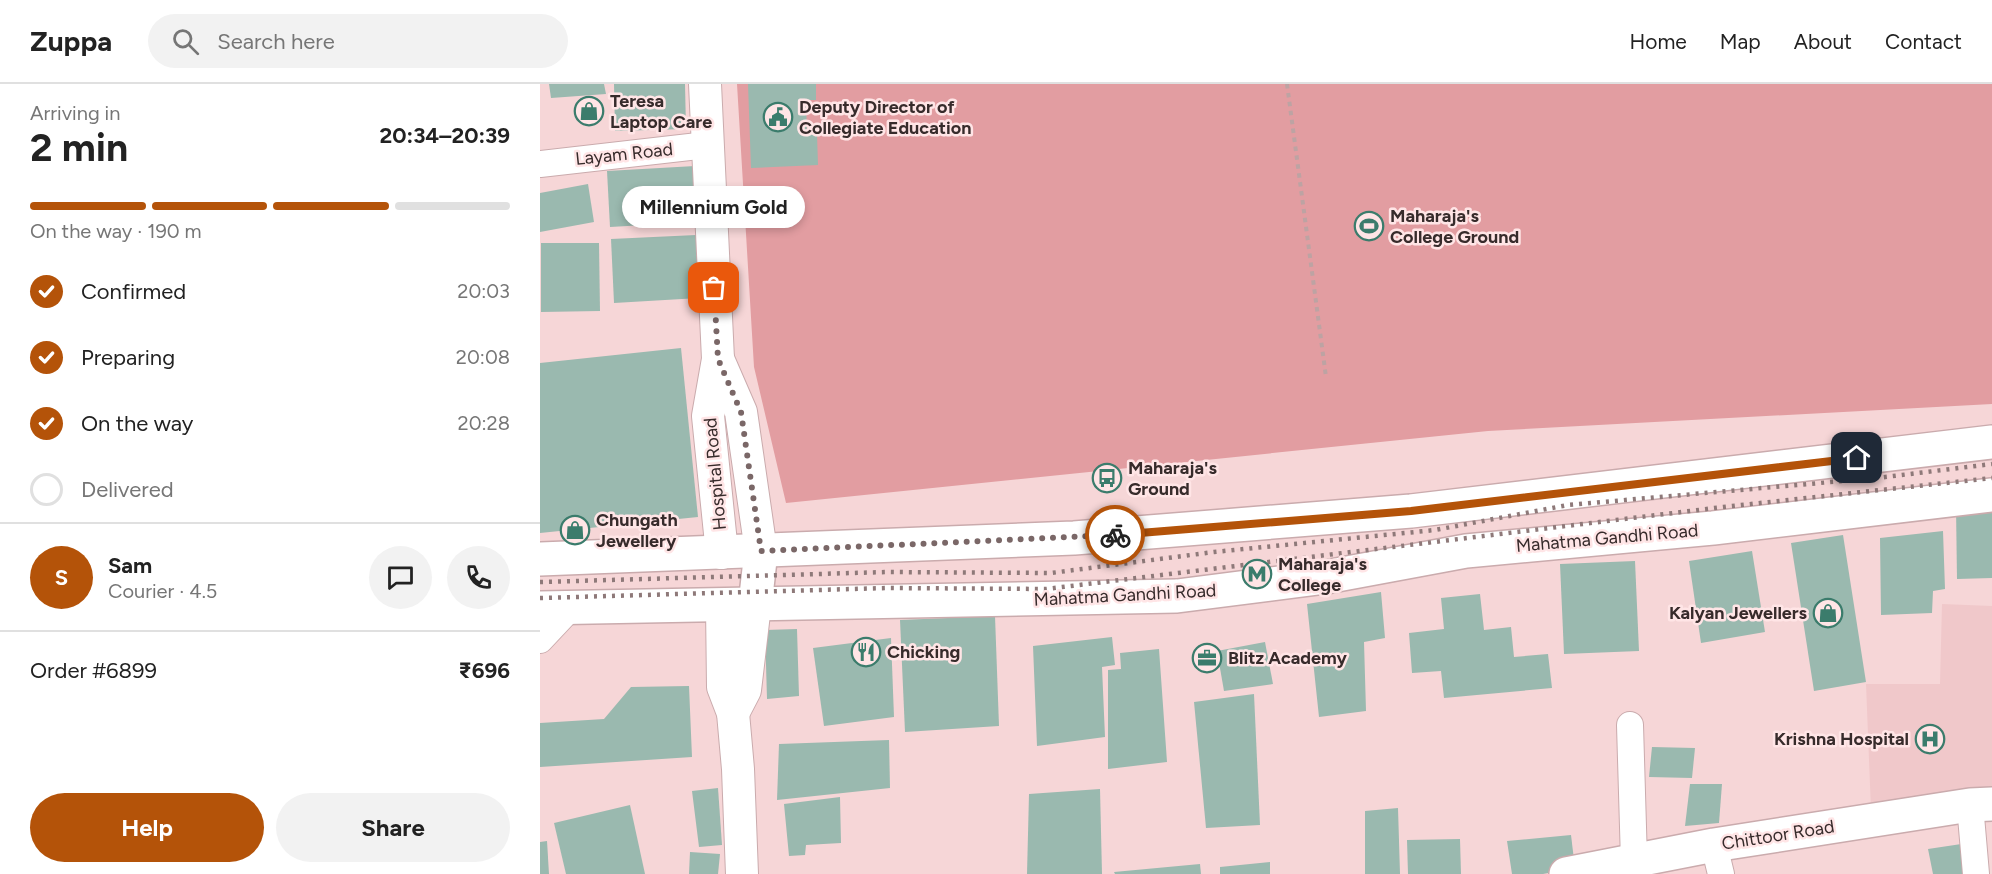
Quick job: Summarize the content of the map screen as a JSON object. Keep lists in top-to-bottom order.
{
  "streets": {
    "main road": ["Mahatma Gandhi Road", "Chittoor Road"],
    "street": ["Layam Road", "Hospital Road"]
  },
  "crossings": [
    ["Layam Road", "Hospital Road"]
  ],
  "places": {
    "shop": ["Teresa Laptop Care", "Chungath Jewellery", "Kalyan Jewellers"],
    "public building": ["Deputy Director of Collegiate Education"],
    "sports": ["Maharaja's College Ground"],
    "other": ["Millennium Gold"],
    "bus stop": ["Maharaja's Ground"],
    "metro station": ["Maharaja's College"],
    "restaurant": ["Chicking"],
    "office": ["Blitz Academy"],
    "hospital": ["Krishna Hospital"]
  },
  "page": {
    "header": "Zuppa",
    "search": "Search here",
    "nav": [
      "Home",
      "Map",
      "About",
      "Contact"
    ],
    "heading": ["2 min", "Arriving in", "20:34–20:39"],
    "panel": [
      "Sam",
      "Courier · 4.5",
      "Order #6899",
      "₹696"
    ],
    "bar": "On the way · 190 m",
    "bubble": "Millennium Gold",
    "list": [
      ["Confirmed", "20:03"],
      ["Preparing", "20:08"],
      ["On the way", "20:28"],
      "Delivered"
    ],
    "round": "S",
    "buttons": ["Help", "Share"]
  }
}
